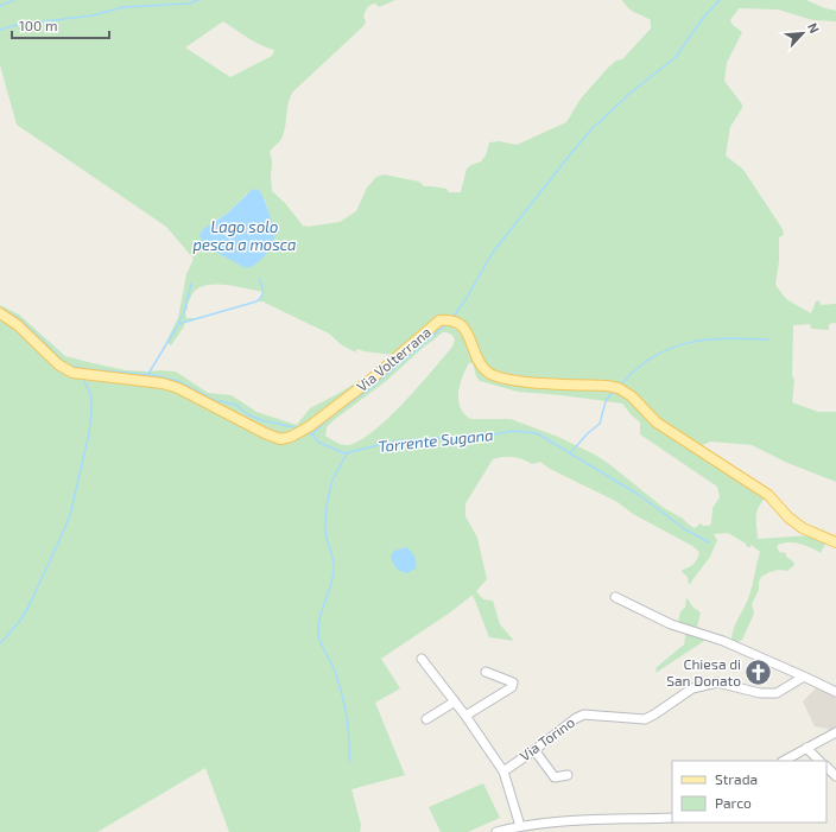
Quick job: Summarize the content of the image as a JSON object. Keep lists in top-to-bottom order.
{
  "streets": {
    "main road": ["Via Volterrana"],
    "street": ["Via Torino"]
  },
  "water": ["Lago solo pesca a mosca", "Torrente Sugana"],
  "places": {
    "church": ["Chiesa di San Donato"]
  },
  "legend": ["Strada", "Parco"],
  "scale_bar": "100 m",
  "north": "top right"
}
